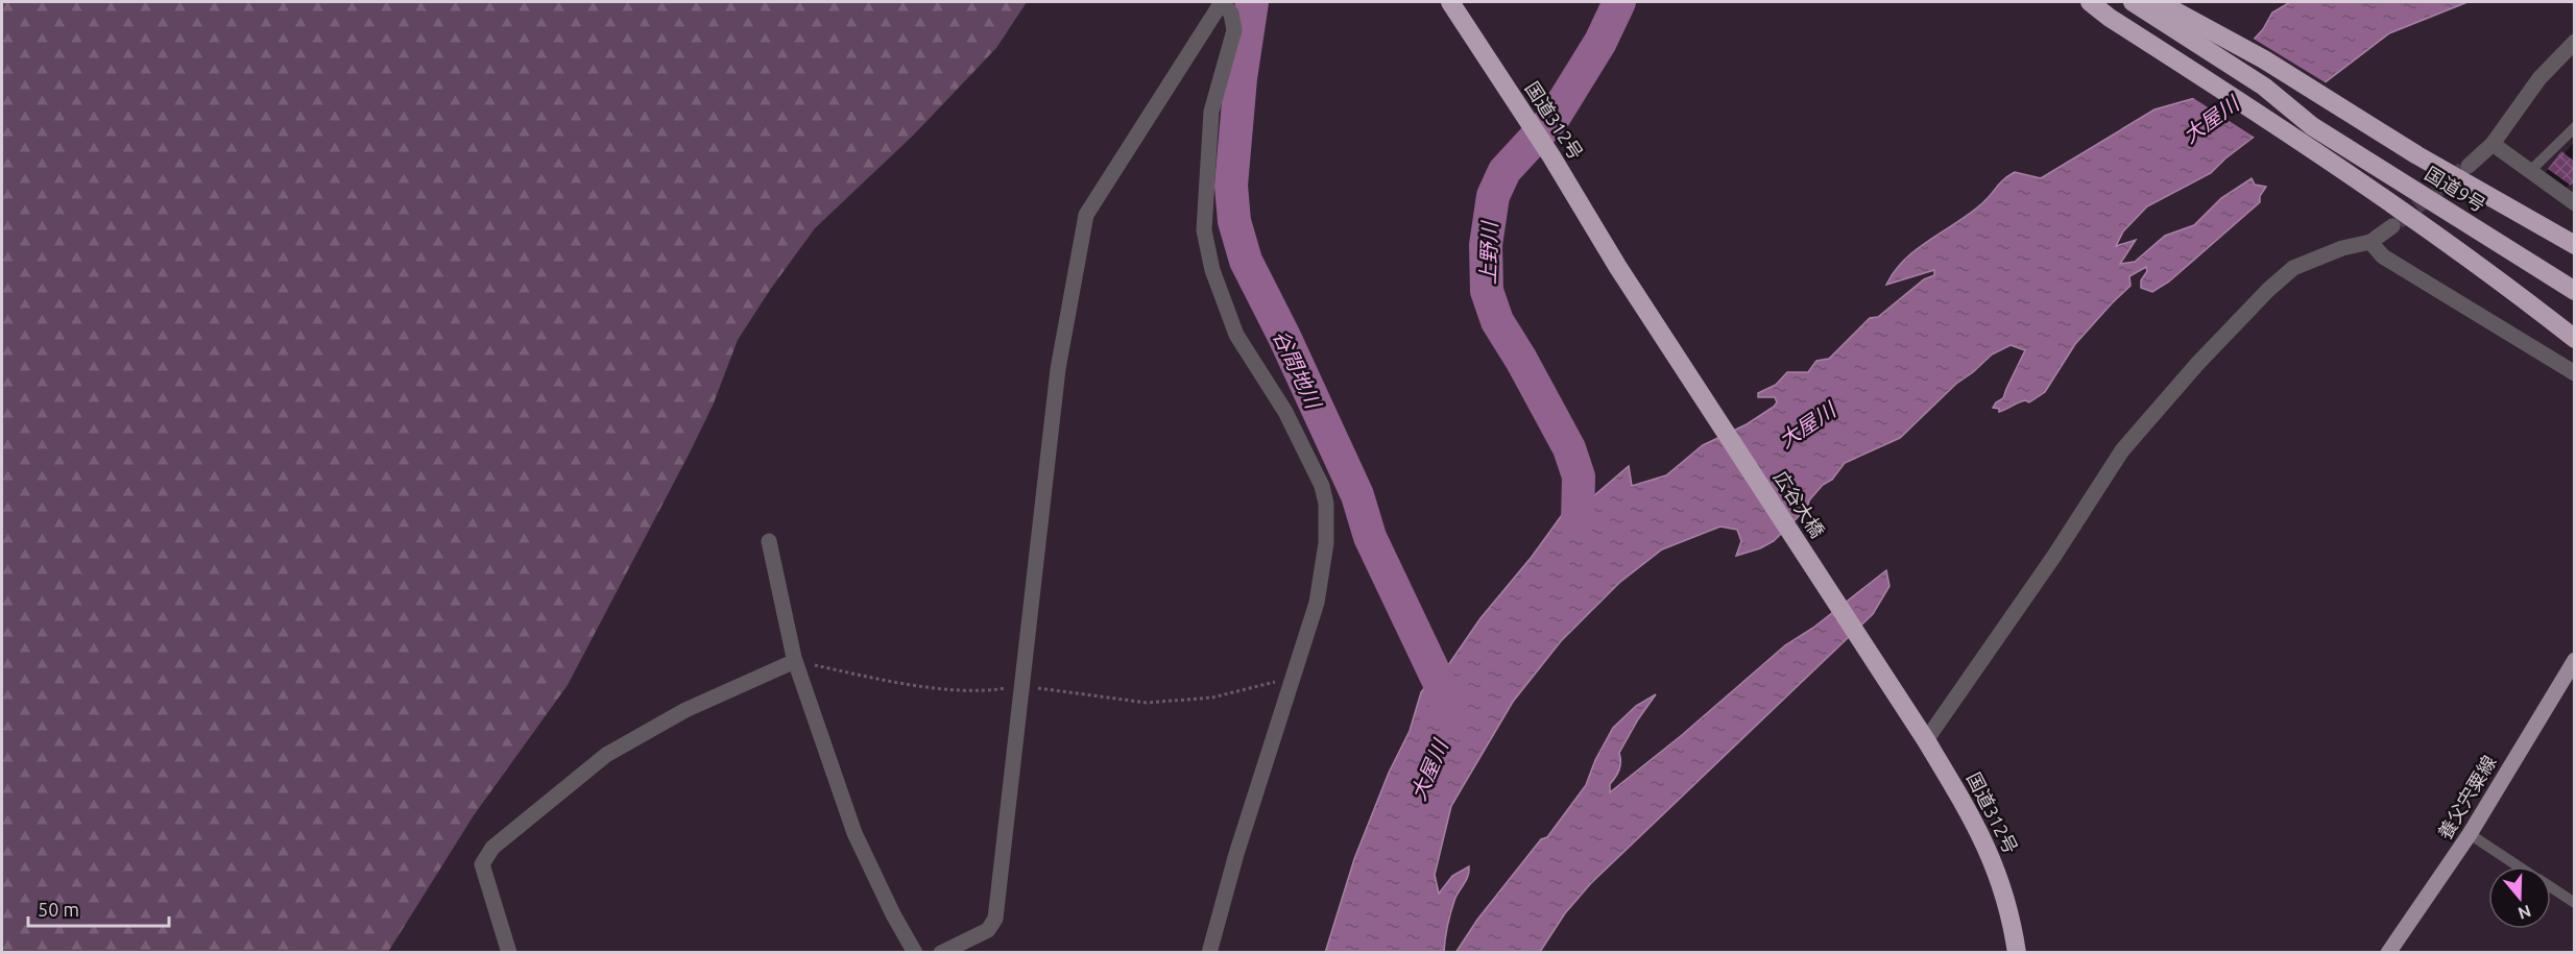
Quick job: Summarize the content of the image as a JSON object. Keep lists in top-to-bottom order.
{
  "streets": {
    "highway": ["国道312号", "国道9号", "広谷大橋"],
    "main road": ["養父宍粟線"]
  },
  "crossings": [
    ["国道312号", "広谷大橋"]
  ],
  "water": ["大屋川", "上野川", "谷間地川"],
  "scale_bar": "50 m",
  "north": "bottom"
}
